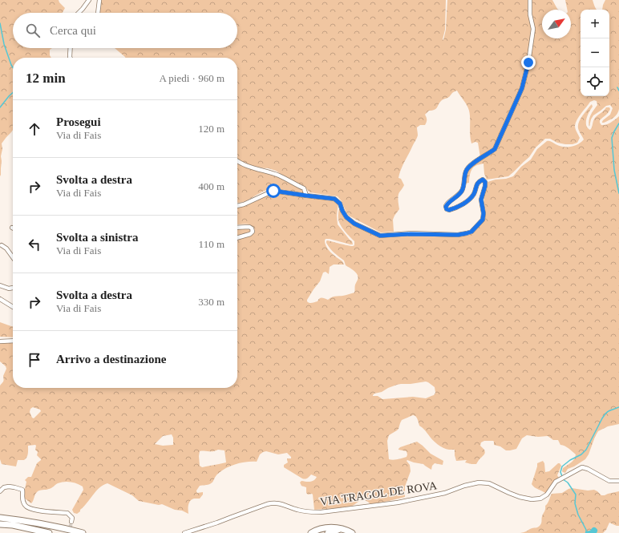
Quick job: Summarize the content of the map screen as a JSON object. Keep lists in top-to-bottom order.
{
  "streets": {
    "street": ["VIA TRAGOL DE ROVA"]
  },
  "north": "top right",
  "page": {
    "map_buttons": ["+", "−"],
    "search": "Cerca qui",
    "heading": ["12 min", "A piedi · 960 m"],
    "list": [
      ["Prosegui", "Via di Fais", "120 m"],
      ["Svolta a destra", "Via di Fais", "400 m"],
      ["Svolta a sinistra", "Via di Fais", "110 m"],
      ["Svolta a destra", "Via di Fais", "330 m"],
      "Arrivo a destinazione"
    ]
  }
}
